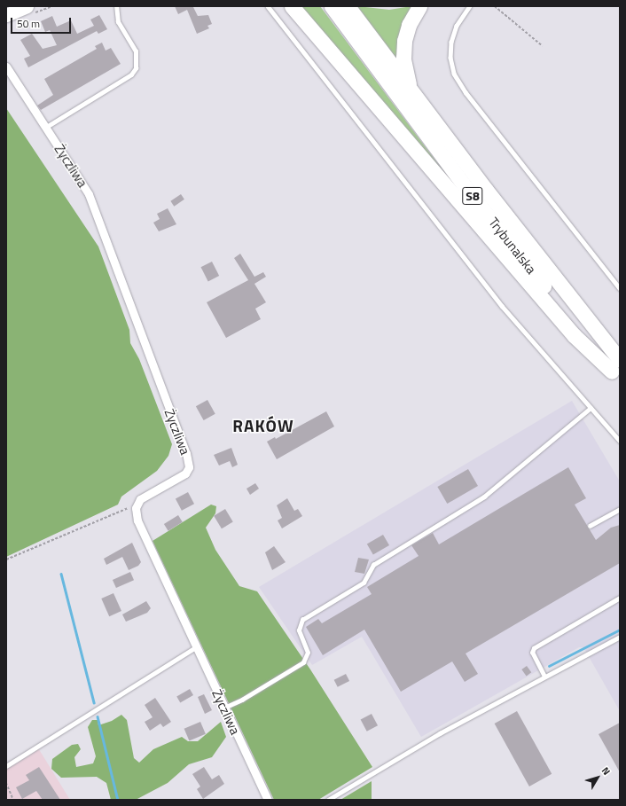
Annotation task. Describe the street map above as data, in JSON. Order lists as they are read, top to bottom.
{
  "streets": {
    "highway": ["S8", "Trybunalska"],
    "street": ["Życzliwa"]
  },
  "crossings": [
    ["S8", "Trybunalska"]
  ],
  "districts": ["RAKÓW"],
  "scale_bar": "50 m",
  "north": "top right"
}
